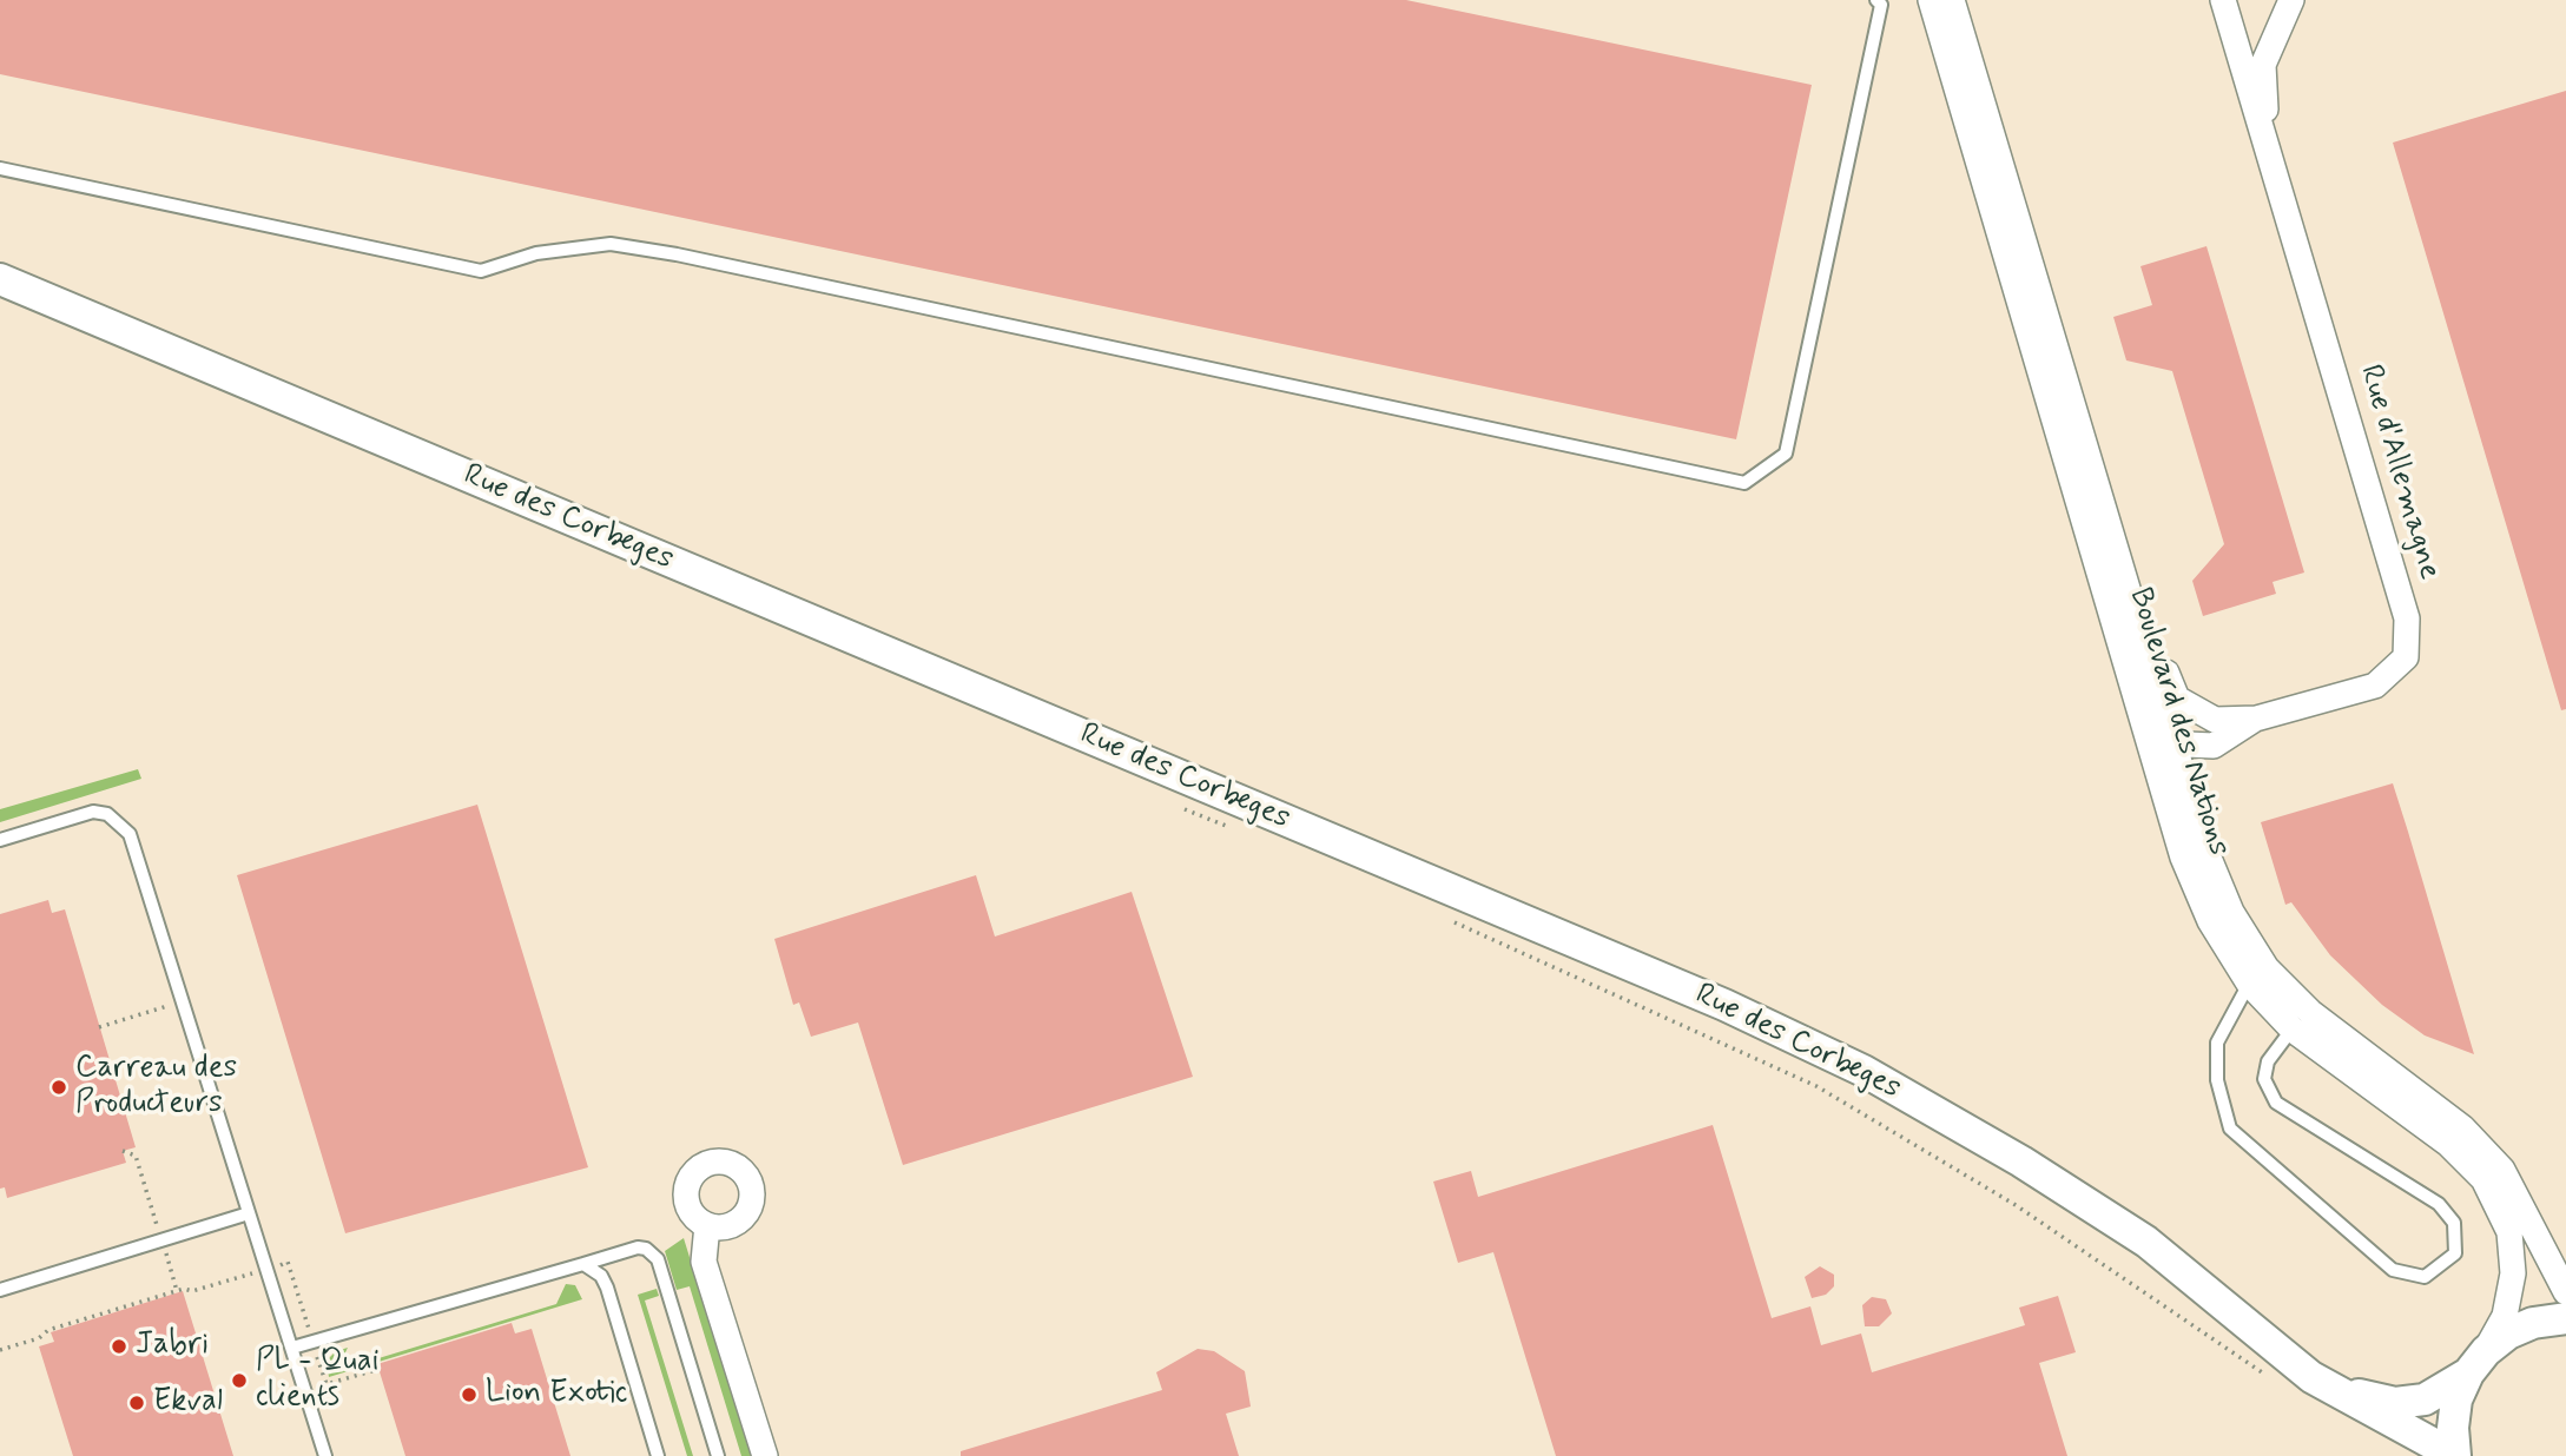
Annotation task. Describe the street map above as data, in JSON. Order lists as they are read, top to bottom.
{
  "streets": {
    "street": ["Rue d'Allemagne", "Rue des Corbeges", "Boulevard des Nations"]
  },
  "crossings": [
    ["Rue d'Allemagne", "Boulevard des Nations"],
    ["Rue des Corbeges", "Boulevard des Nations"]
  ],
  "places": [
    "Carreau des Producteurs",
    "Jabri",
    "PL - Quai clients",
    "Lion Exotic",
    "Ekval"
  ]
}
